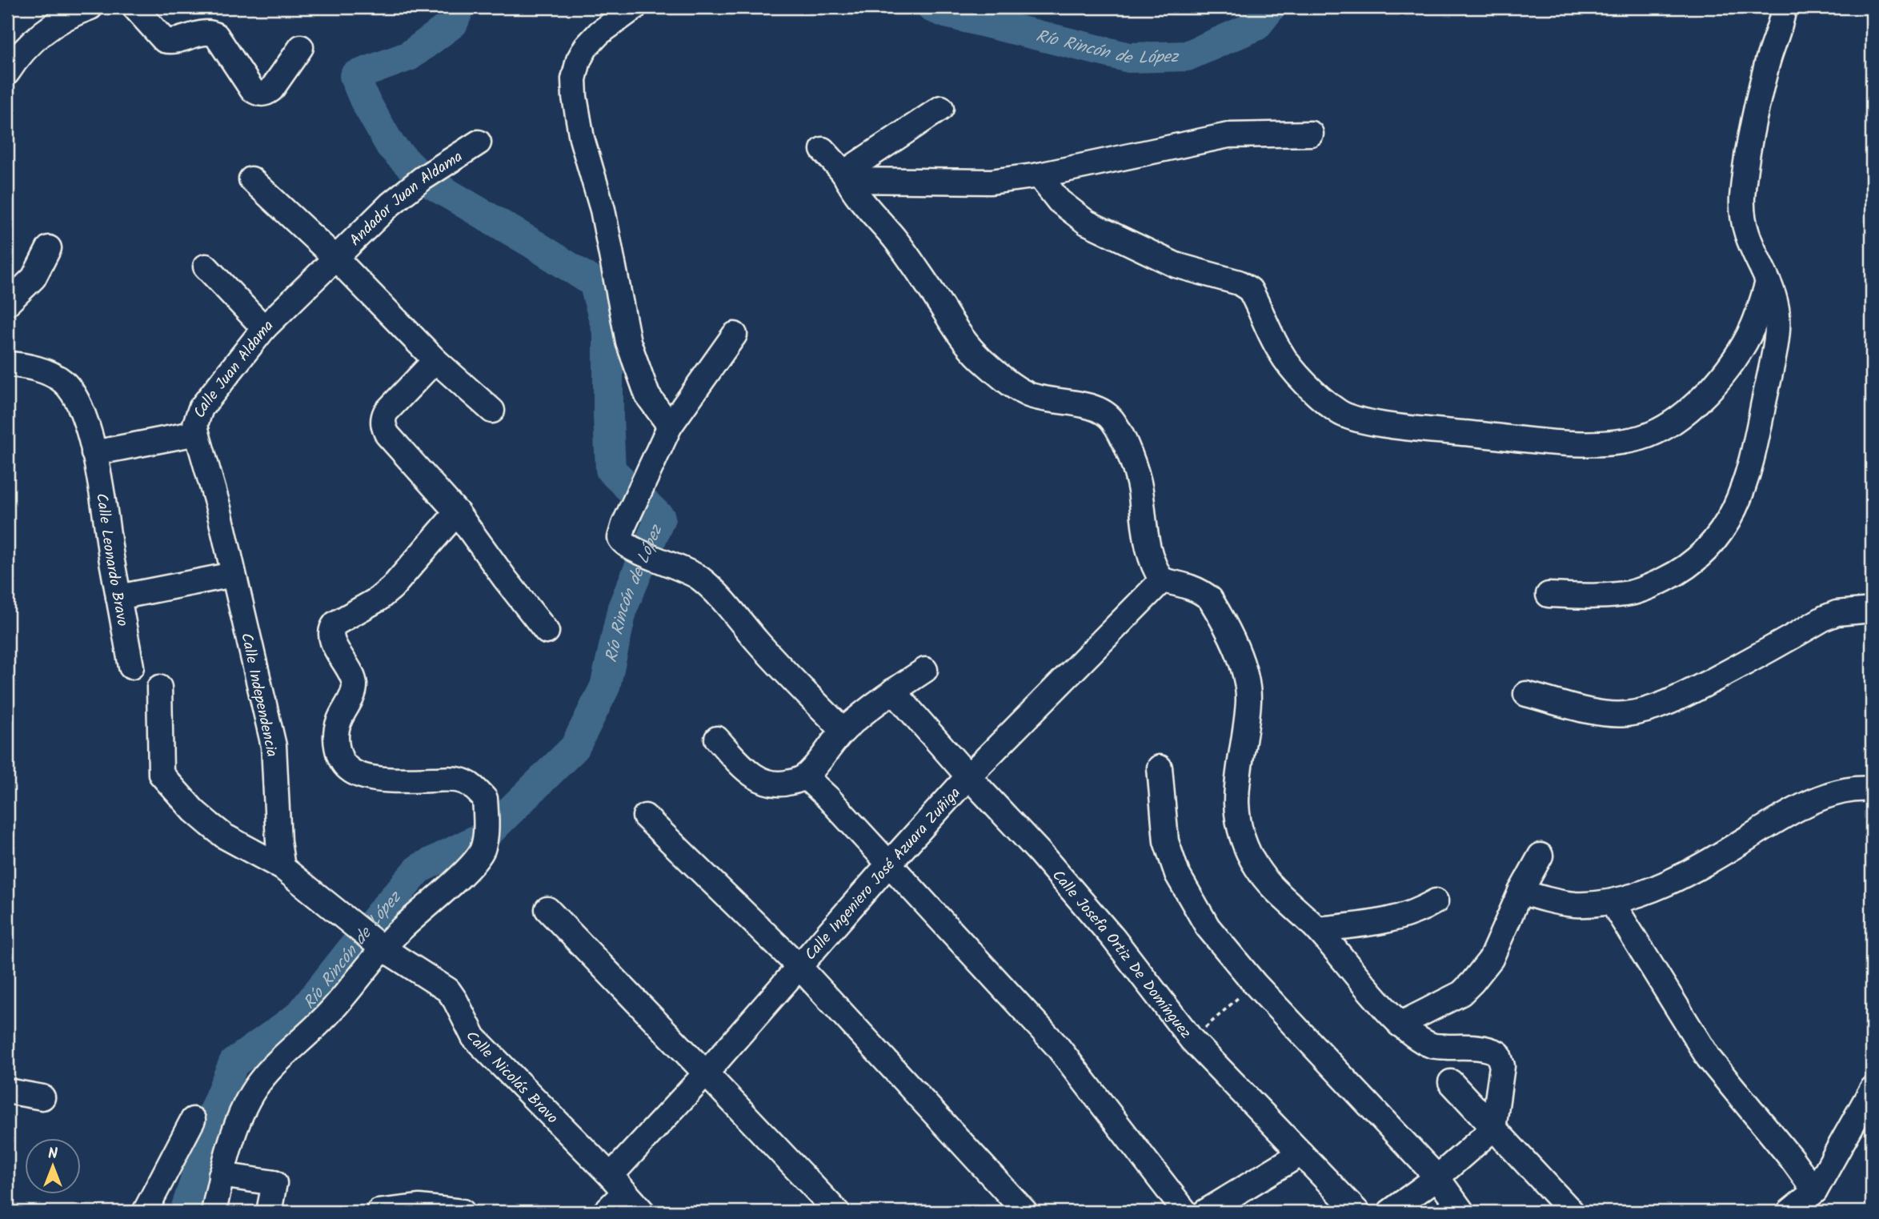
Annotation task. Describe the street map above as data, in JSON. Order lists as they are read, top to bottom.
{
  "streets": {
    "street": [
      "Andador Juan Aldama",
      "Calle Juan Aldama",
      "Calle Leonardo Bravo",
      "Calle Independencia",
      "Calle Ingeniero José Azuara Zuñiga",
      "Calle Josefa Ortiz De Domínguez",
      "Calle Nicolás Bravo"
    ]
  },
  "crossings": [
    ["Andador Juan Aldama", "Calle Juan Aldama"],
    ["Calle Juan Aldama", "Calle Leonardo Bravo"],
    ["Calle Juan Aldama", "Calle Independencia"],
    ["Calle Ingeniero José Azuara Zuñiga", "Calle Josefa Ortiz De Domínguez"],
    ["Calle Ingeniero José Azuara Zuñiga", "Calle Nicolás Bravo"]
  ],
  "water": ["Río Rincón de López"],
  "north": "top"
}
